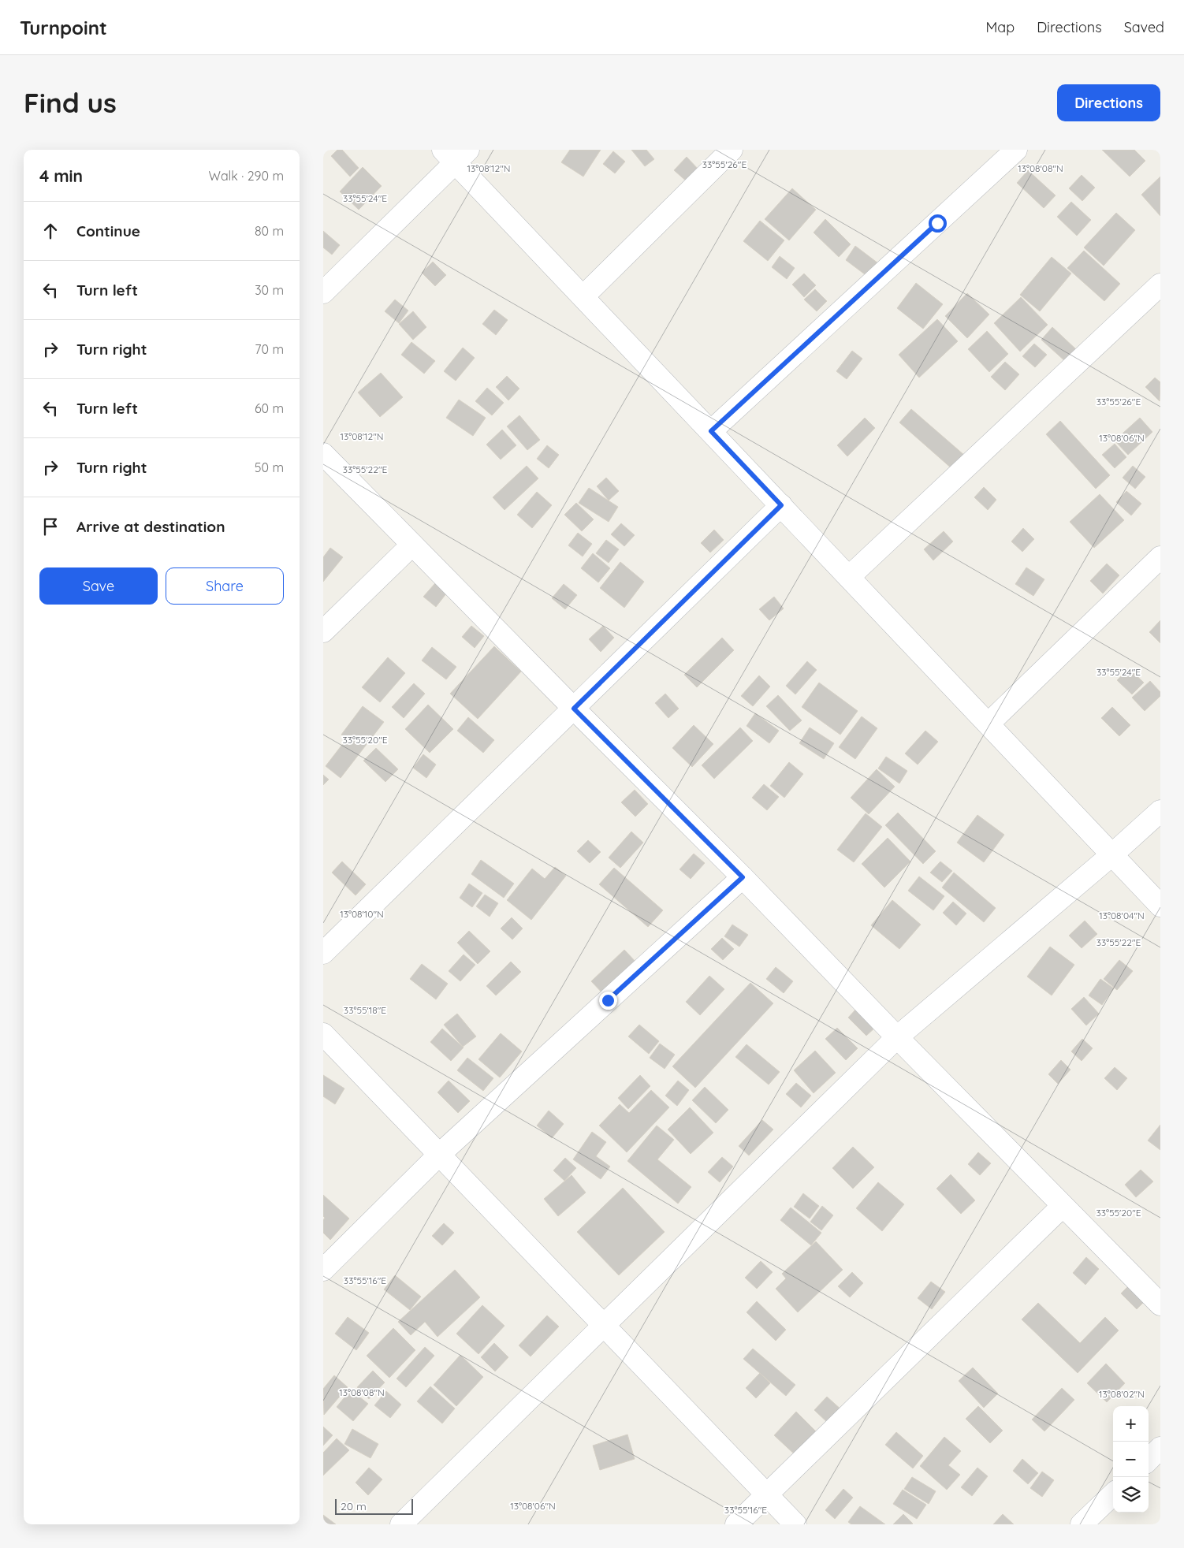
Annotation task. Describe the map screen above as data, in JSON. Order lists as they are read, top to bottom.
{
  "scale_bar": "20 m",
  "page": {
    "header": "Turnpoint",
    "nav": ["Map", "Directions", "Saved"],
    "buttons": [
      "Directions",
      ["Save", "Share"]
    ],
    "title": "Find us",
    "heading": ["4 min", "Walk · 290 m"],
    "list": [
      ["Continue", "80 m"],
      ["Turn left", "30 m"],
      ["Turn right", "70 m"],
      ["Turn left", "60 m"],
      ["Turn right", "50 m"],
      "Arrive at destination"
    ],
    "map_buttons": ["+", "−"],
    "scale": "20 m"
  },
  "coordinates": [
    "33°55'26\"E",
    "13°08'12\"N",
    "13°08'08\"N",
    "33°55'24\"E",
    "13°08'06\"N",
    "33°55'22\"E",
    "33°55'20\"E",
    "13°08'10\"N",
    "13°08'04\"N",
    "33°55'18\"E",
    "33°55'16\"E",
    "13°08'02\"N"
  ]
}
